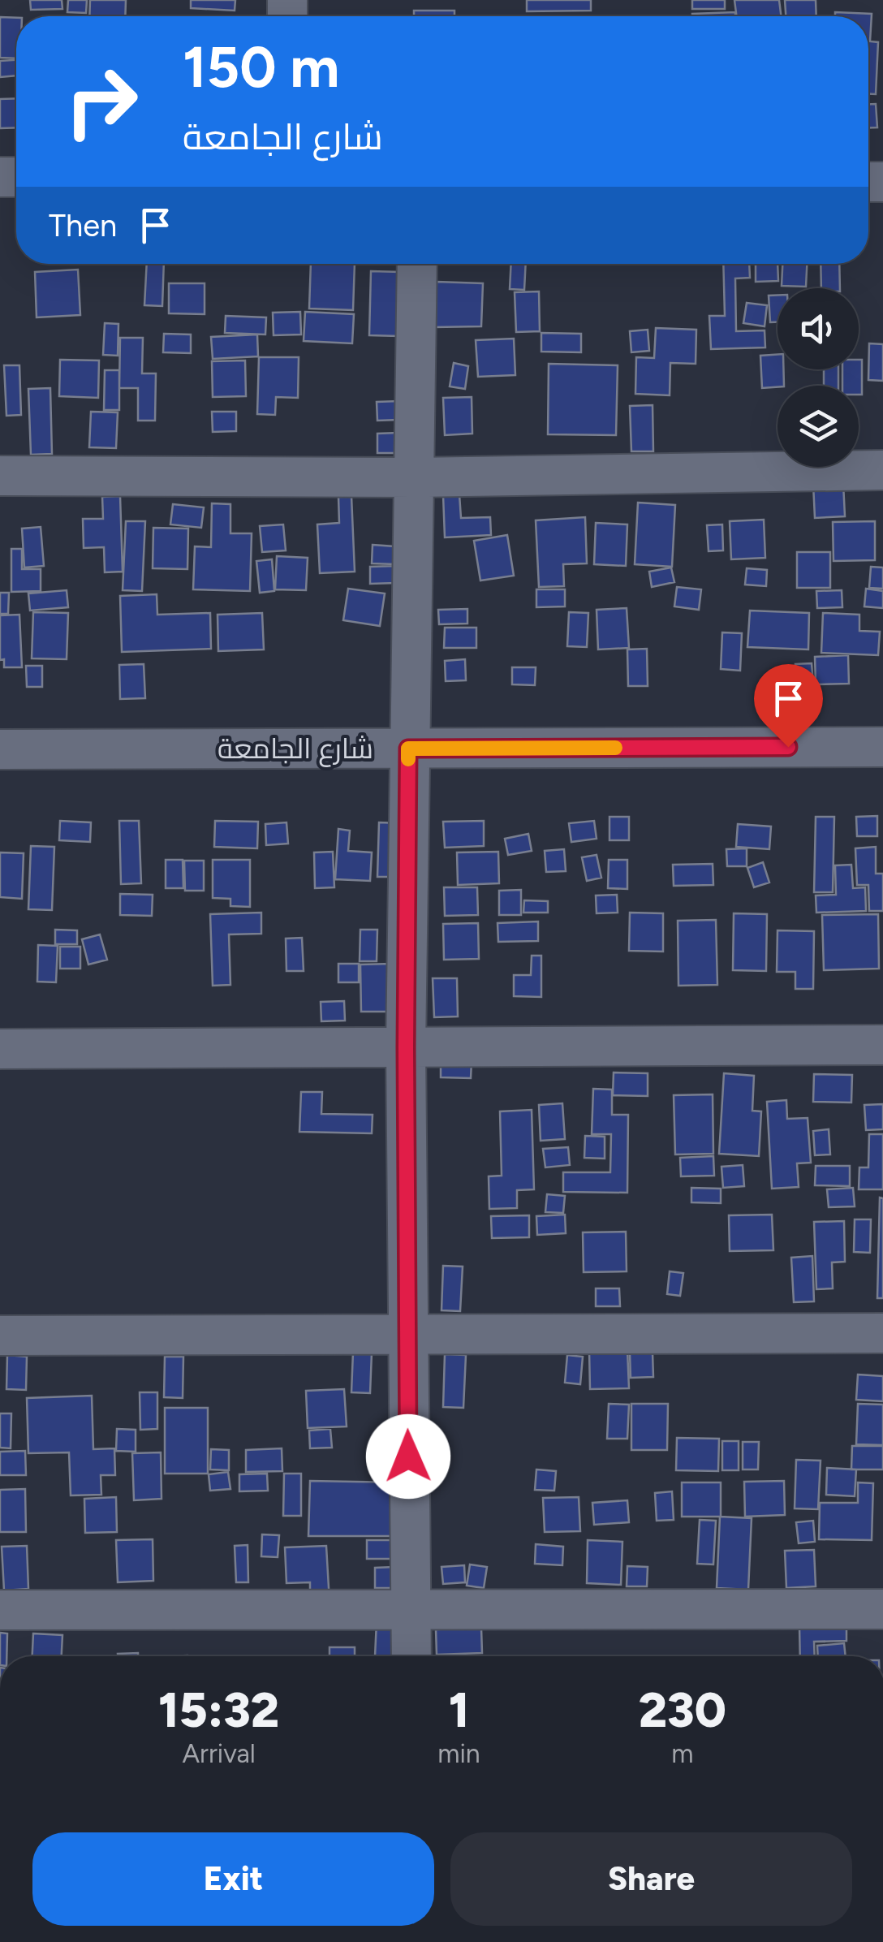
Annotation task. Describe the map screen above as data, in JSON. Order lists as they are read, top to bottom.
{
  "streets": {
    "street": ["شارع الجامعة"]
  },
  "page": {
    "turn": ["150 m", "شارع الجامعة"],
    "then": "Then",
    "eta": [
      "15:32",
      "Arrival",
      "1",
      "min",
      "230",
      "m"
    ],
    "buttons": ["Exit", "Share"]
  }
}
